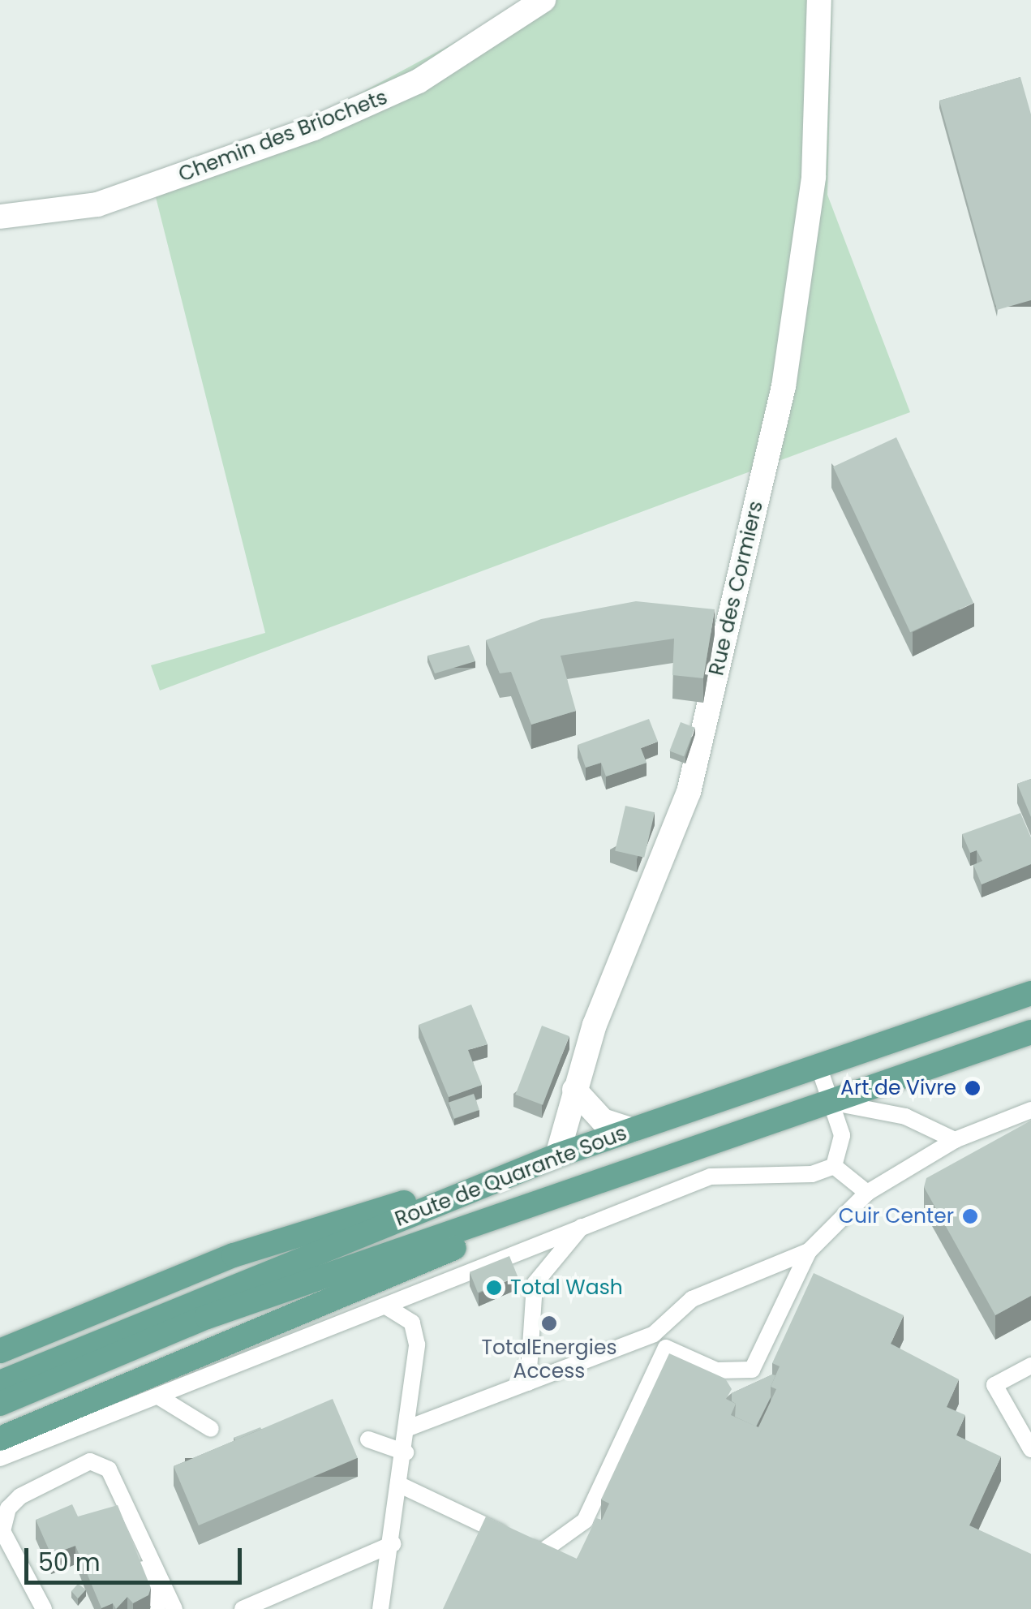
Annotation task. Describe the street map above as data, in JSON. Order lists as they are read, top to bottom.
{
  "streets": {
    "main road": ["Route de Quarante Sous"],
    "street": ["Chemin des Briochets", "Rue des Cormiers"]
  },
  "crossings": [
    ["Rue des Cormiers", "Route de Quarante Sous"]
  ],
  "places": [
    "Art de Vivre",
    "Cuir Center",
    "Total Wash",
    "TotalEnergies Access"
  ],
  "scale_bar": "50 m"
}
